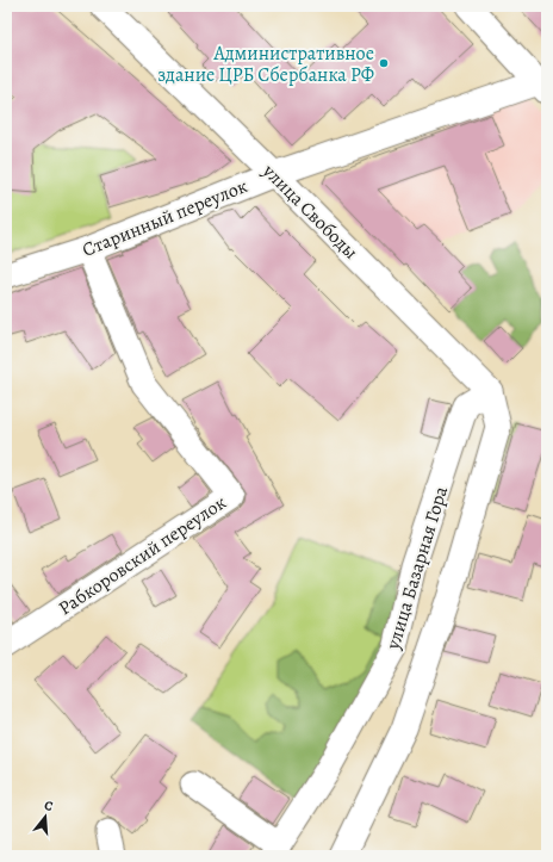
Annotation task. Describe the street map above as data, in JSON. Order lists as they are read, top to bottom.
{
  "streets": {
    "street": [
      "улица Свободы",
      "Старинный переулок",
      "Рабкоровский переулок",
      "улица Базарная Гора"
    ]
  },
  "crossings": [
    ["улица Свободы", "Старинный переулок"],
    ["улица Свободы", "улица Базарная Гора"],
    ["Старинный переулок", "Рабкоровский переулок"]
  ],
  "places": ["Административное здание ЦРБ Сбербанка РФ"],
  "north": "top"
}
